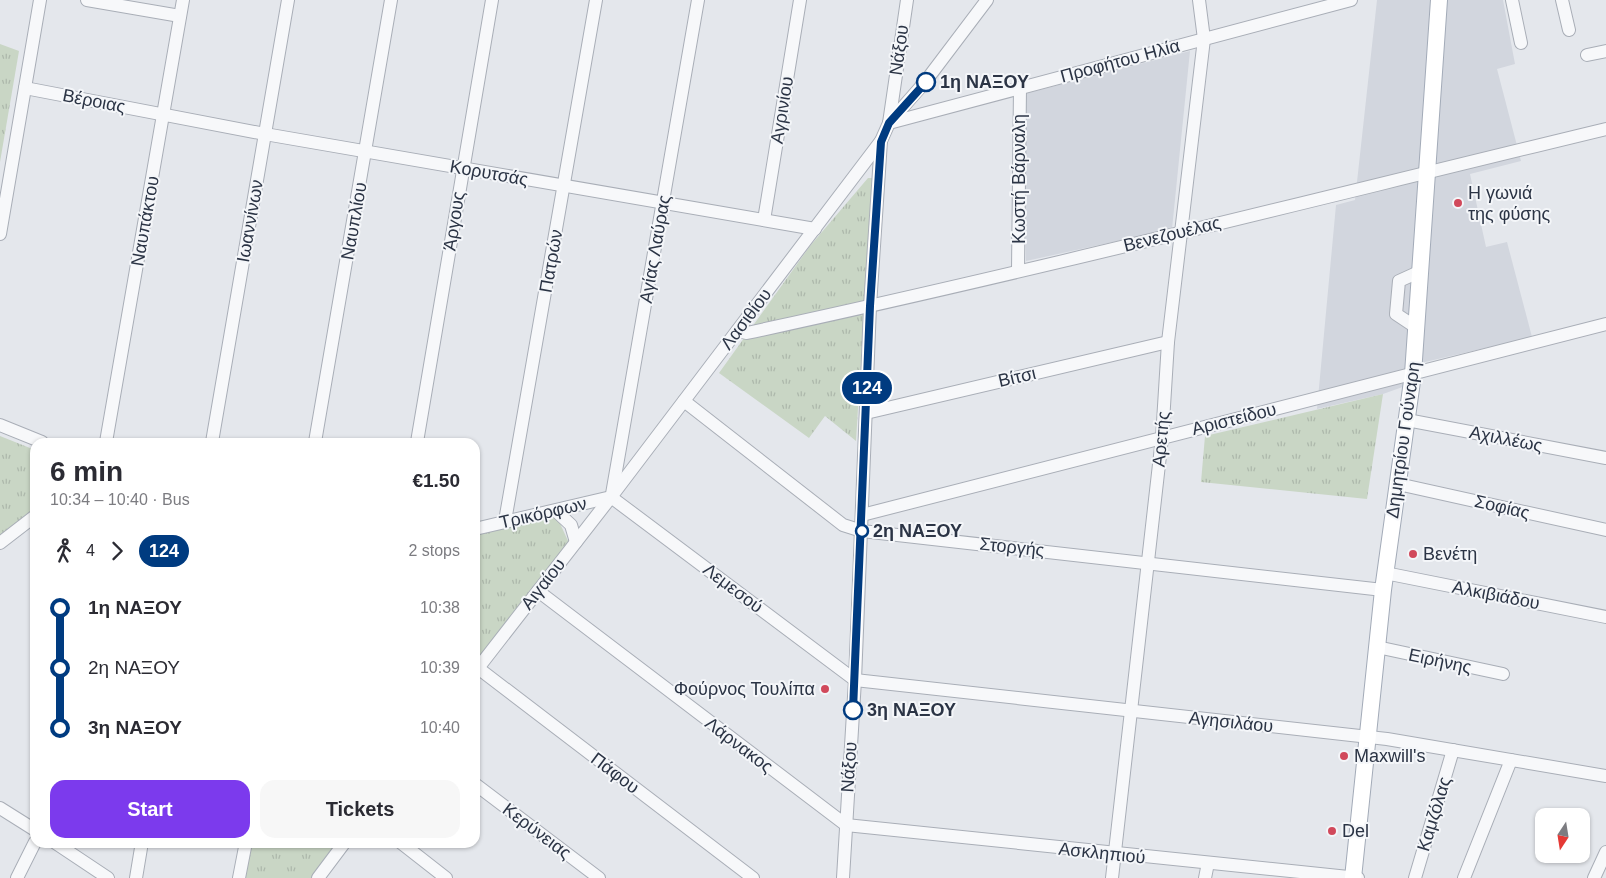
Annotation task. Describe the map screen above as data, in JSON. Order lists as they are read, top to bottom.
{
  "streets": {
    "main road": ["Δημητρίου Γούναρη"],
    "street": [
      "Νάξου",
      "Προφήτου Ηλία",
      "Βέροιας",
      "Αγρινίου",
      "Κορυτσάς",
      "Κωστή Βάρναλη",
      "Ναυπάκτου",
      "Ιωαννίνων",
      "Ναυπλίου",
      "Άργους",
      "Βενεζουέλας",
      "Αγίας Λαύρας",
      "Πατρών",
      "Λασιθίου",
      "Βίτσι",
      "Αριστείδου",
      "Αρετής",
      "Αχιλλέως",
      "Σοφίας",
      "Τρικόρφων",
      "Στοργής",
      "Αιγαίου",
      "Λεμεσού",
      "Αλκιβιάδου",
      "Ειρήνης",
      "Αγησιλάου",
      "Λάρνακος",
      "Πάφου",
      "Καμζόλας",
      "Κερύνειας",
      "Ασκληπιού"
    ]
  },
  "crossings": [
    ["Νάξου", "Προφήτου Ηλία"],
    ["Νάξου", "Βενεζουέλας"],
    ["Νάξου", "Λασιθίου"],
    ["Νάξου", "Βίτσι"],
    ["Νάξου", "Αριστείδου"],
    ["Νάξου", "Στοργής"],
    ["Νάξου", "Λεμεσού"],
    ["Νάξου", "Αγησιλάου"],
    ["Νάξου", "Λάρνακος"],
    ["Νάξου", "Ασκληπιού"],
    ["Προφήτου Ηλία", "Κωστή Βάρναλη"],
    ["Προφήτου Ηλία", "Αρετής"],
    ["Βέροιας", "Κορυτσάς"],
    ["Βέροιας", "Ναυπάκτου"],
    ["Αγρινίου", "Κορυτσάς"],
    ["Κορυτσάς", "Ναυπάκτου"],
    ["Κορυτσάς", "Ιωαννίνων"],
    ["Κορυτσάς", "Ναυπλίου"],
    ["Κορυτσάς", "Άργους"],
    ["Κορυτσάς", "Αγίας Λαύρας"],
    ["Κορυτσάς", "Πατρών"],
    ["Κορυτσάς", "Λασιθίου"],
    ["Κωστή Βάρναλη", "Βενεζουέλας"],
    ["Βενεζουέλας", "Λασιθίου"],
    ["Βενεζουέλας", "Αρετής"],
    ["Βενεζουέλας", "Δημητρίου Γούναρη"],
    ["Αγίας Λαύρας", "Λασιθίου"],
    ["Αγίας Λαύρας", "Τρικόρφων"],
    ["Αγίας Λαύρας", "Αιγαίου"],
    ["Αγίας Λαύρας", "Λεμεσού"],
    ["Πατρών", "Τρικόρφων"],
    ["Λασιθίου", "Τρικόρφων"],
    ["Λασιθίου", "Στοργής"],
    ["Λασιθίου", "Αιγαίου"],
    ["Λασιθίου", "Λεμεσού"],
    ["Βίτσι", "Αρετής"],
    ["Αριστείδου", "Αρετής"],
    ["Αριστείδου", "Δημητρίου Γούναρη"],
    ["Αρετής", "Στοργής"],
    ["Αρετής", "Αγησιλάου"],
    ["Αρετής", "Ασκληπιού"],
    ["Αχιλλέως", "Δημητρίου Γούναρη"],
    ["Δημητρίου Γούναρη", "Σοφίας"],
    ["Δημητρίου Γούναρη", "Στοργής"],
    ["Δημητρίου Γούναρη", "Αλκιβιάδου"],
    ["Δημητρίου Γούναρη", "Ειρήνης"],
    ["Δημητρίου Γούναρη", "Αγησιλάου"],
    ["Δημητρίου Γούναρη", "Ασκληπιού"],
    ["Τρικόρφων", "Αιγαίου"],
    ["Τρικόρφων", "Λεμεσού"],
    ["Αιγαίου", "Λεμεσού"],
    ["Αιγαίου", "Λάρνακος"],
    ["Λεμεσού", "Αγησιλάου"],
    ["Αγησιλάου", "Καμζόλας"],
    ["Λάρνακος", "Ασκληπιού"]
  ],
  "places": [
    "1η ΝΑΞΟΥ",
    "Η γωνιά της φύσης",
    "2η ΝΑΞΟΥ",
    "Βενέτη",
    "Φούρνος Τουλίπα",
    "3η ΝΑΞΟΥ",
    "Maxwill's",
    "Del"
  ],
  "lines": ["bus line 124"],
  "north": "bottom",
  "page": {
    "on_map": "124",
    "heading": ["6 min", "10:34 – 10:40 · Bus", "€1.50"],
    "legs": ["4", "124", "2 stops"],
    "list": [
      {
        "name": "1η ΝΑΞΟΥ",
        "value": "10:38"
      },
      {
        "name": "2η ΝΑΞΟΥ",
        "value": "10:39"
      },
      {
        "name": "3η ΝΑΞΟΥ",
        "value": "10:40"
      }
    ],
    "buttons": ["Start", "Tickets"]
  }
}
